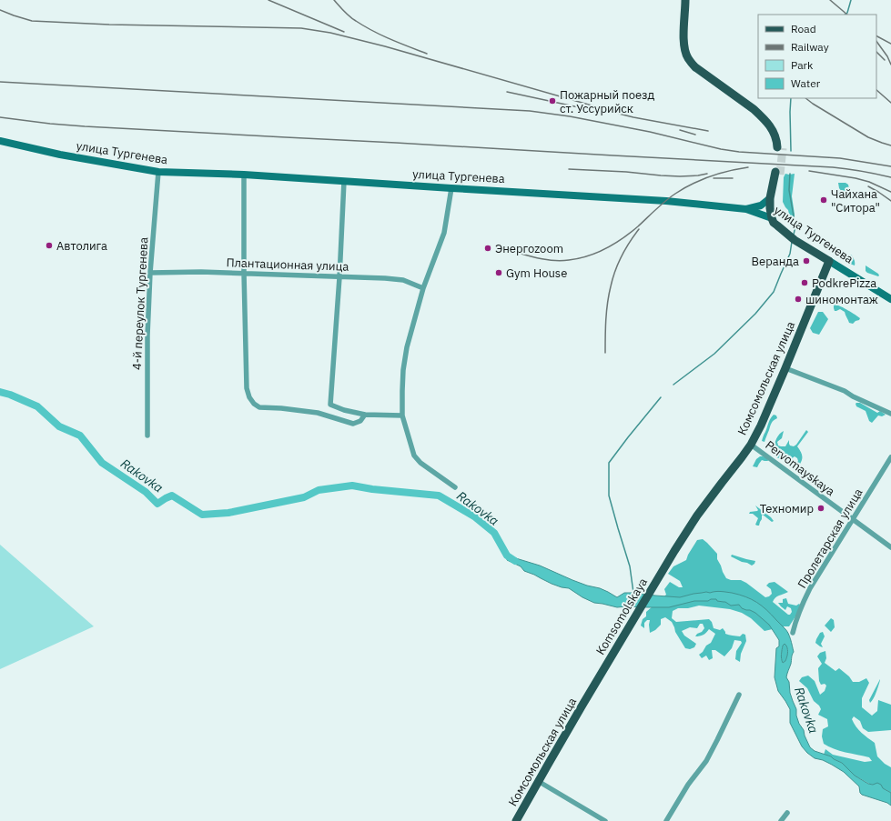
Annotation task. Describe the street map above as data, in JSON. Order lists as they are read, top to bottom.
{
  "streets": {
    "main road": ["улица Тургенева", "Комсомольская улица", "Komsomolskaya"],
    "street": [
      "Плантационная улица",
      "4-й переулок Тургенева",
      "Pervomayskaya",
      "Пролетарская улица"
    ]
  },
  "crossings": [
    ["улица Тургенева", "4-й переулок Тургенева"],
    ["улица Тургенева", "Комсомольская улица"],
    ["Плантационная улица", "4-й переулок Тургенева"],
    ["Комсомольская улица", "Pervomayskaya"],
    ["Комсомольская улица", "Komsomolskaya"],
    ["Pervomayskaya", "Пролетарская улица"]
  ],
  "water": ["Rakovka"],
  "places": [
    "Пожарный поезд ст. Уссурийск",
    "Чайхана \"Ситора\"",
    "Автолига",
    "Энергоzoom",
    "Веранда",
    "Gym House",
    "PodkrePizza",
    "шиномонтаж",
    "Техномир"
  ],
  "legend": [
    "Road",
    "Railway",
    "Park",
    "Water"
  ]
}
